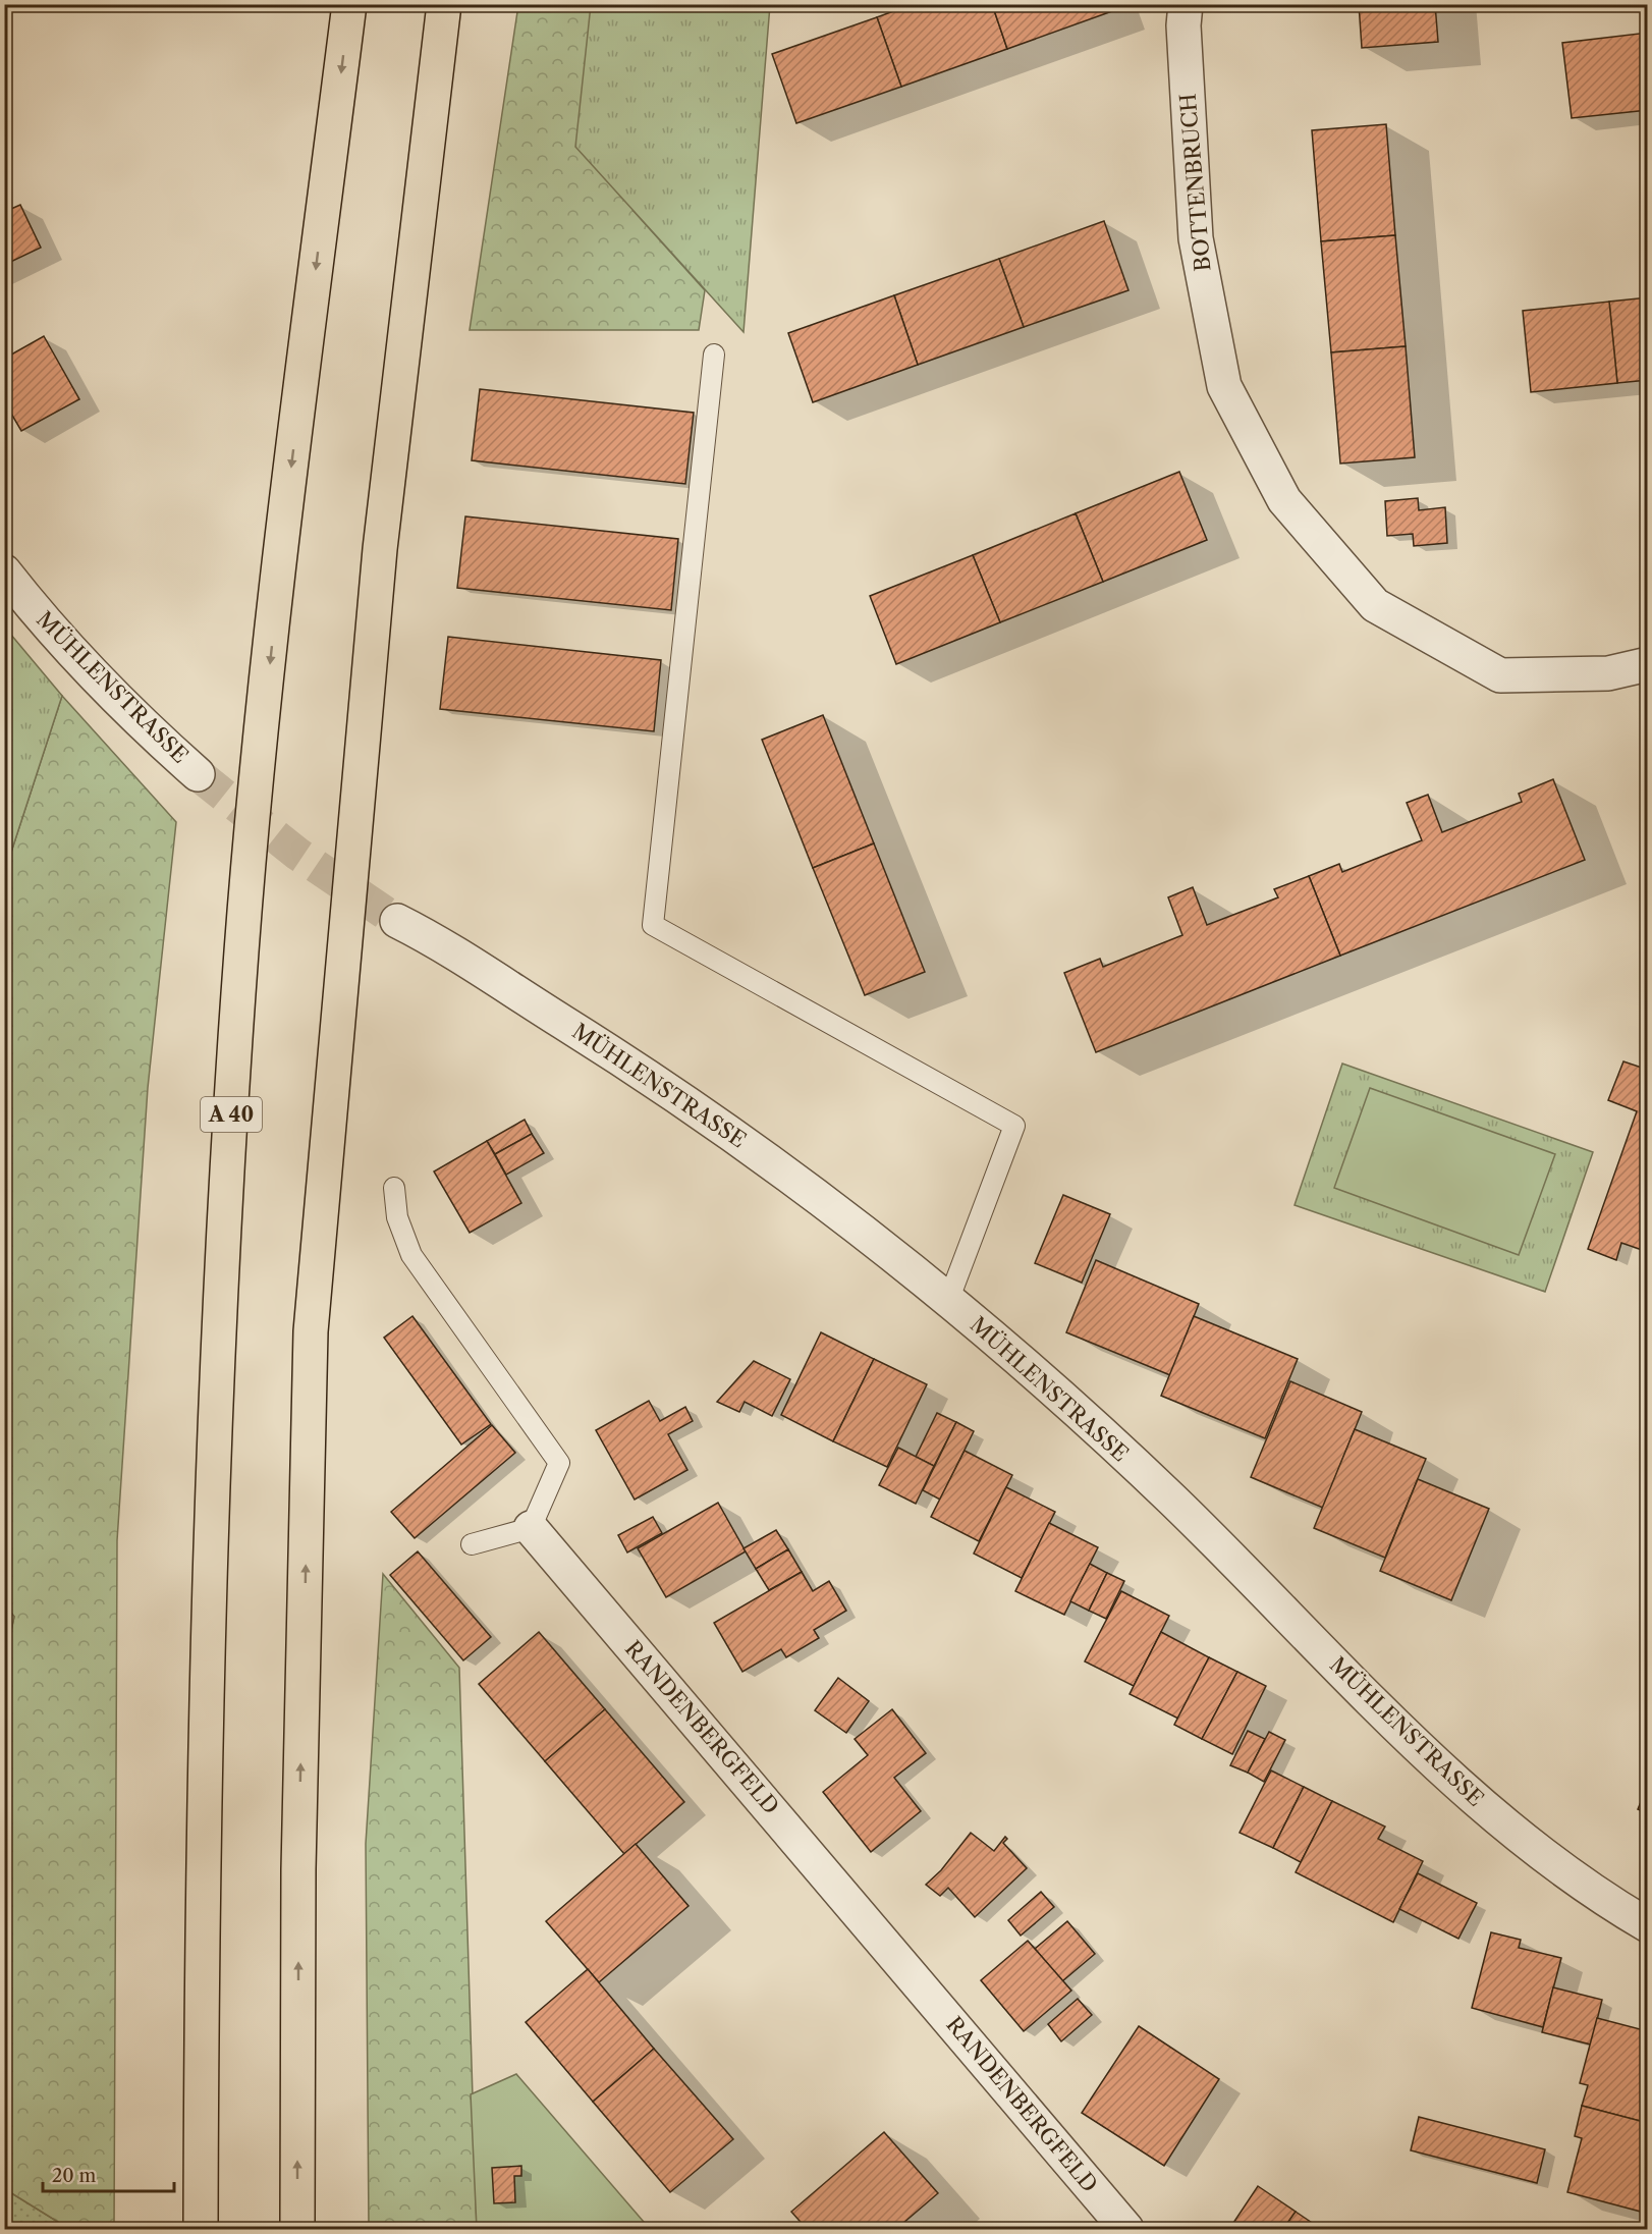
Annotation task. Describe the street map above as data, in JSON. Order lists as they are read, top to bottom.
{
  "streets": {
    "highway": ["A 40"],
    "street": ["BOTTENBRUCH", "MÜHLENSTRASSE", "RANDENBERGFELD"]
  },
  "scale_bar": "20 m"
}
